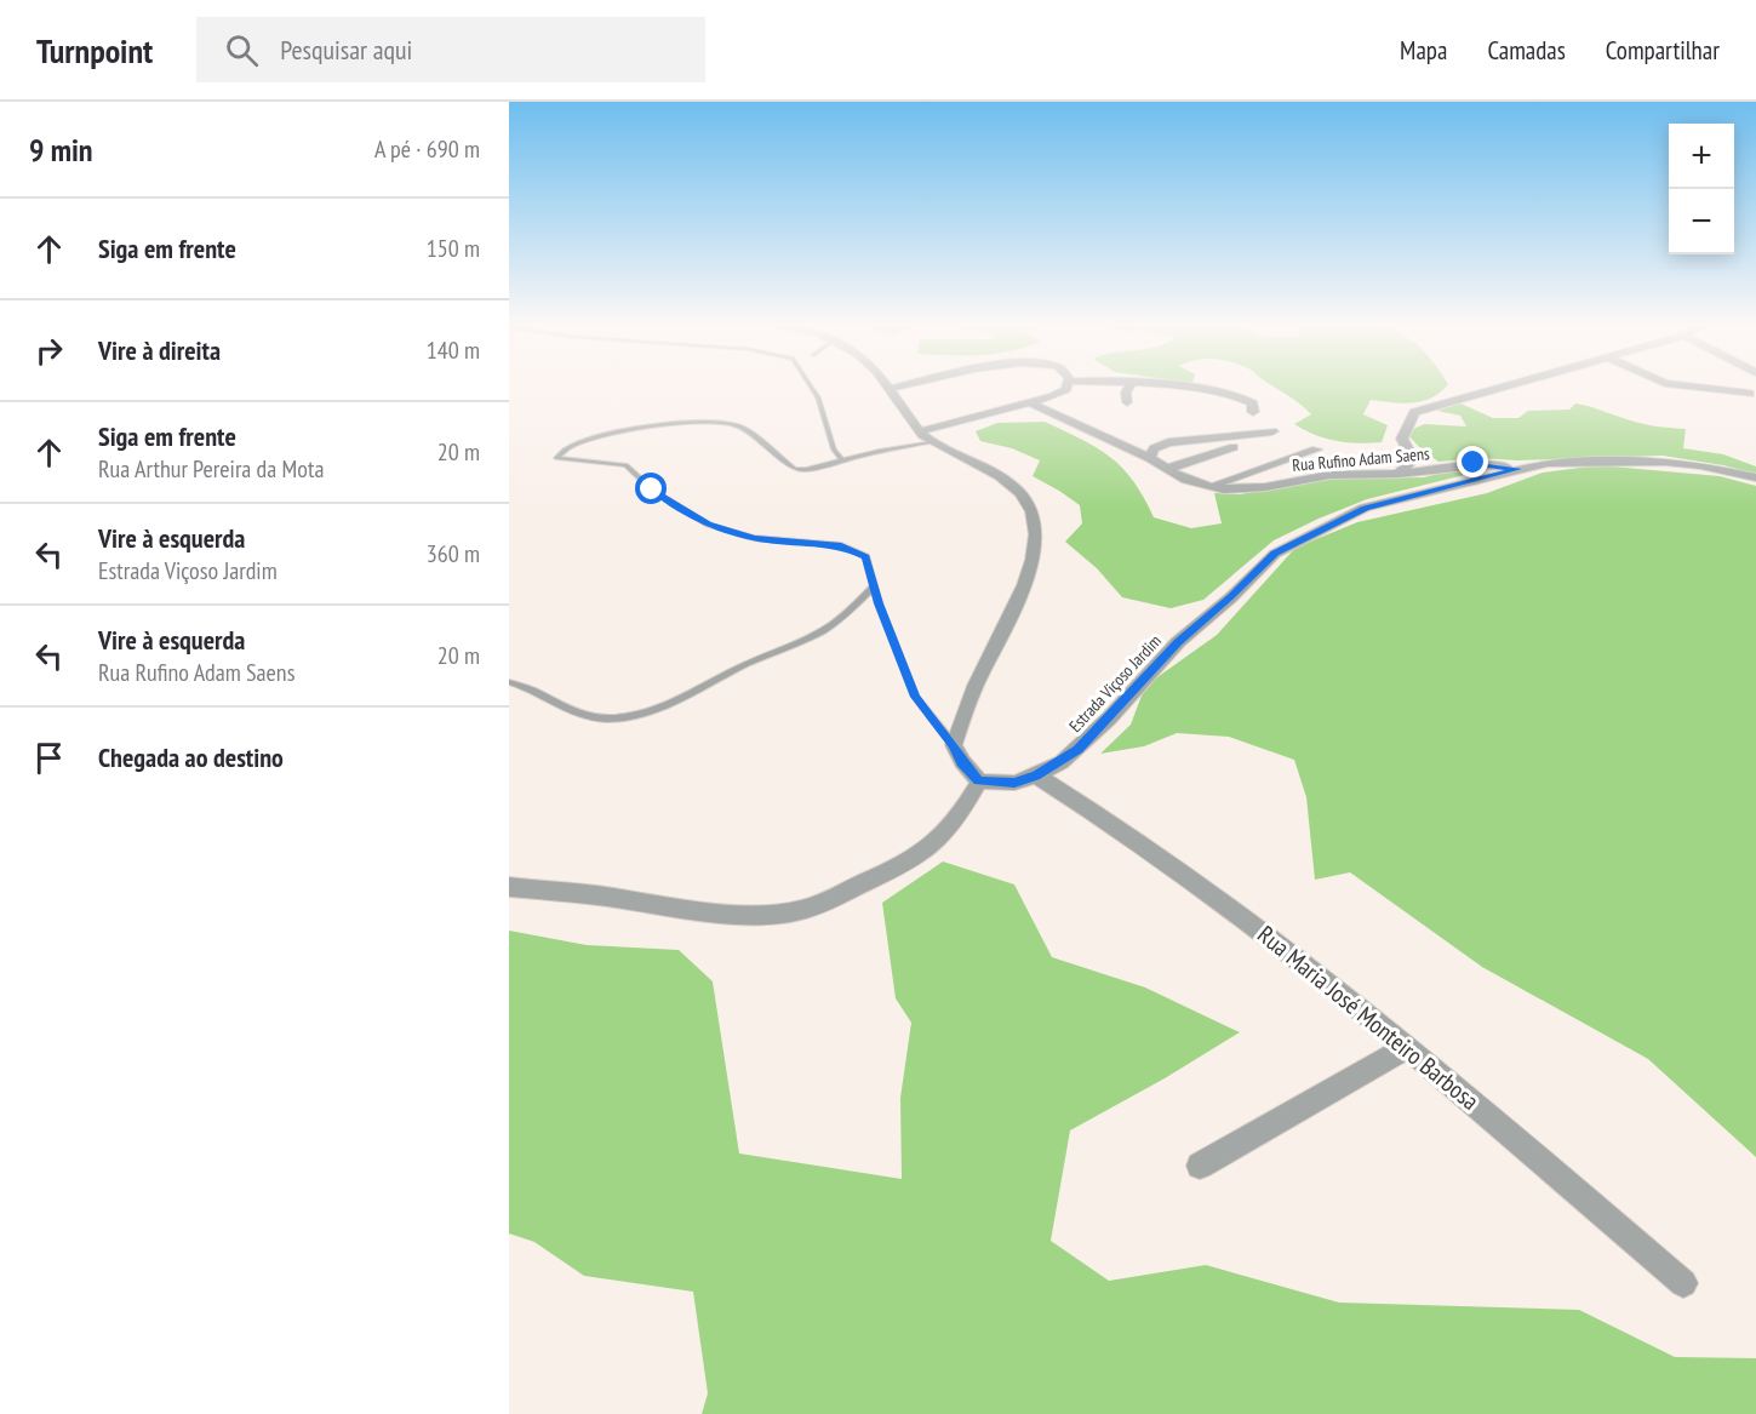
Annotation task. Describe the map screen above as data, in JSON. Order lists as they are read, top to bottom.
{
  "streets": {
    "street": ["Rua Rufino Adam Saens", "Estrada Viçoso Jardim", "Rua Maria José Monteiro Barbosa"]
  },
  "crossings": [
    ["Rua Rufino Adam Saens", "Estrada Viçoso Jardim"],
    ["Estrada Viçoso Jardim", "Rua Maria José Monteiro Barbosa"]
  ],
  "page": {
    "header": "Turnpoint",
    "search": "Pesquisar aqui",
    "nav": ["Mapa", "Camadas", "Compartilhar"],
    "heading": ["9 min", "A pé · 690 m"],
    "map_buttons": ["+", "−"],
    "list": [
      ["Siga em frente", "150 m"],
      ["Vire à direita", "140 m"],
      ["Siga em frente", "Rua Arthur Pereira da Mota", "20 m"],
      ["Vire à esquerda", "Estrada Viçoso Jardim", "360 m"],
      ["Vire à esquerda", "Rua Rufino Adam Saens", "20 m"],
      "Chegada ao destino"
    ]
  }
}
